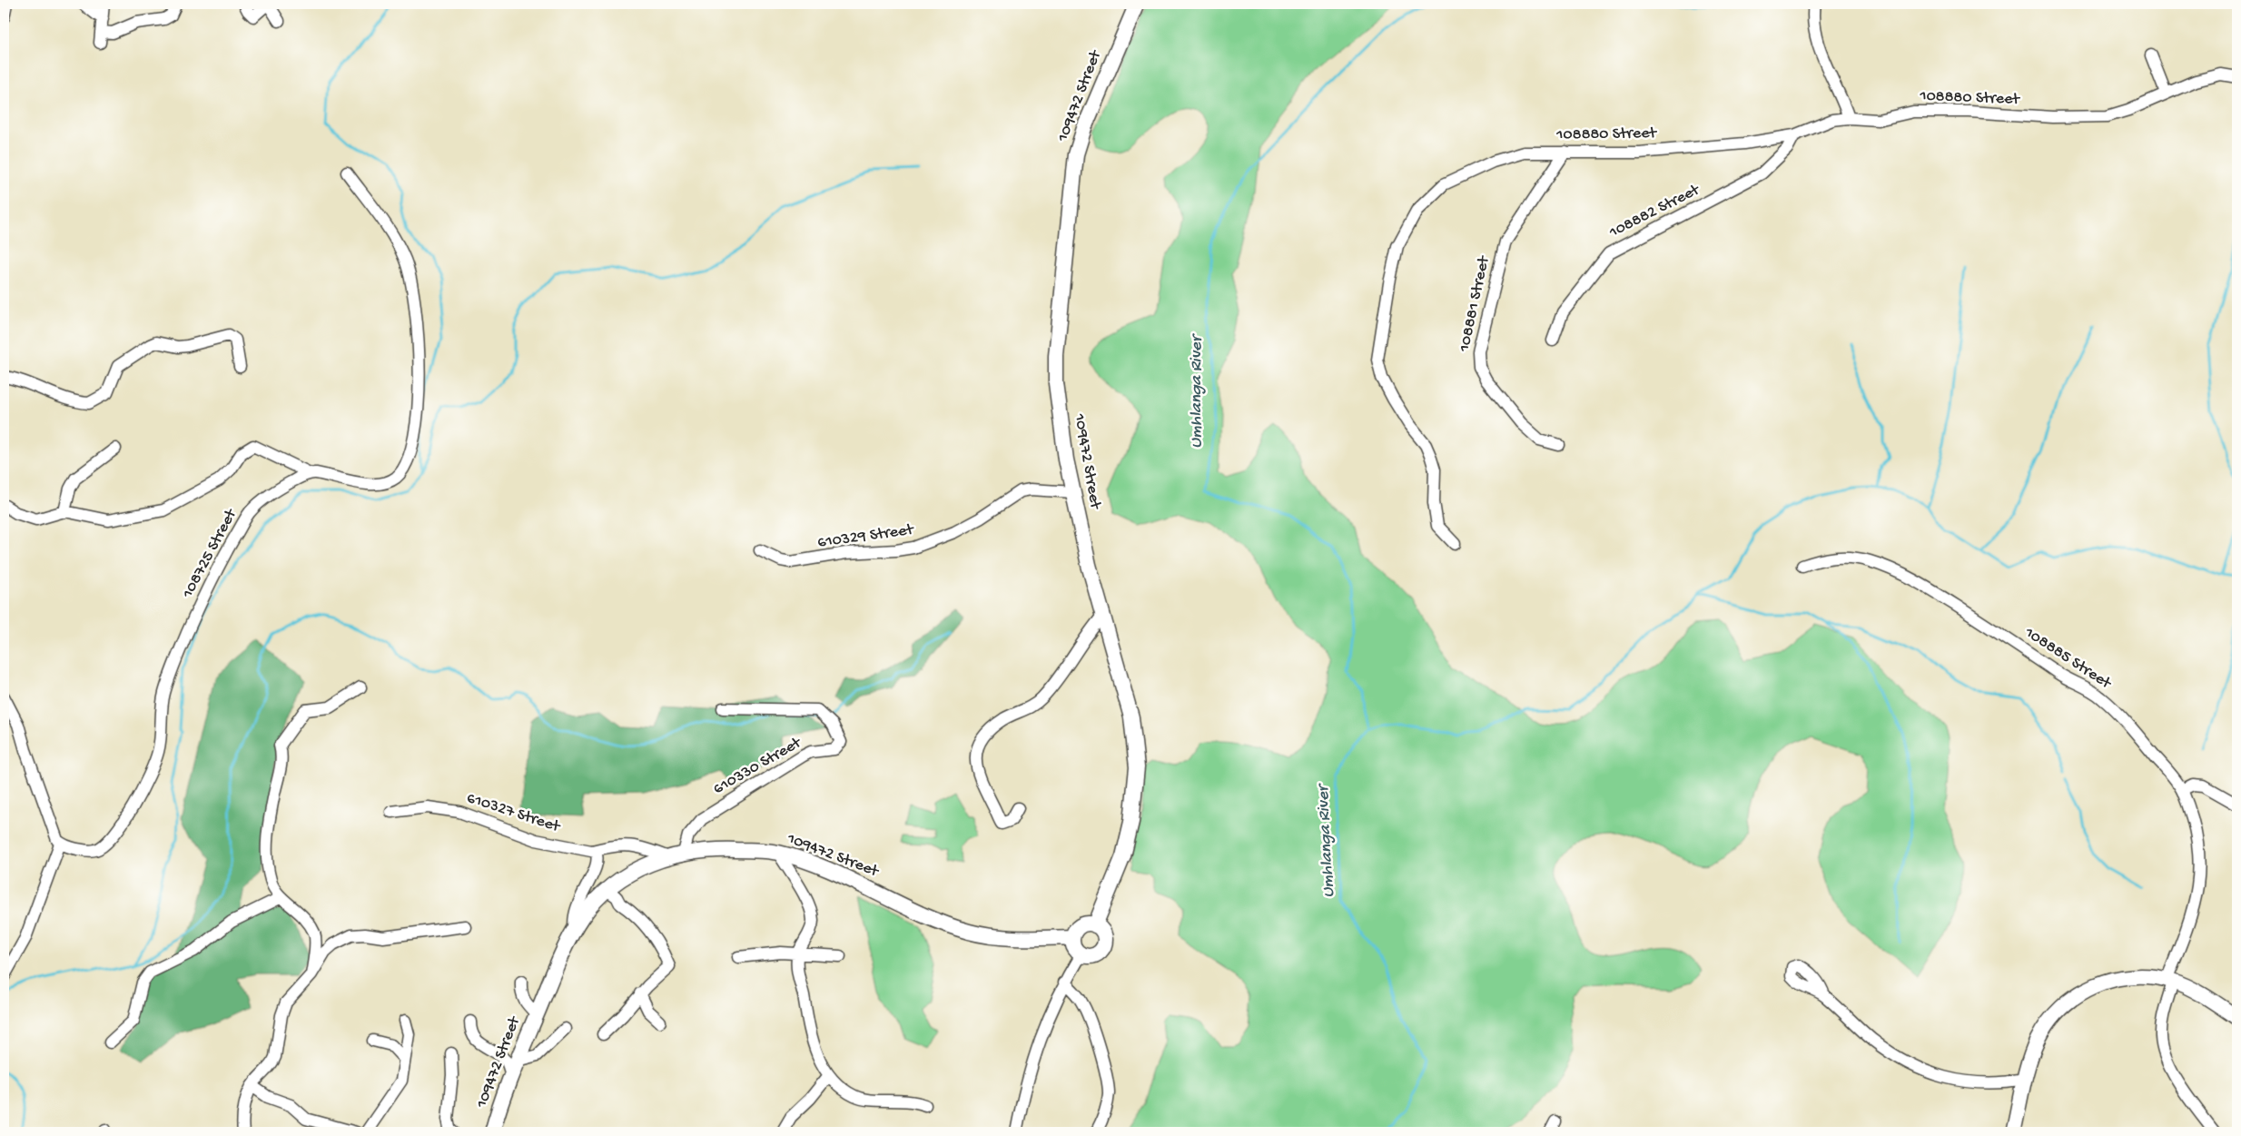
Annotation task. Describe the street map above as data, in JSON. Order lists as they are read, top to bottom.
{
  "streets": {
    "street": [
      "109472 Street",
      "108880 Street",
      "108882 Street",
      "108881 Street",
      "610329 Street",
      "108725 Street",
      "108885 Street",
      "610330 Street",
      "610327 Street"
    ]
  },
  "crossings": [
    ["109472 Street", "610329 Street"],
    ["109472 Street", "610330 Street"],
    ["108880 Street", "108882 Street"],
    ["108880 Street", "108881 Street"]
  ],
  "water": ["Umhlanga River"]
}
